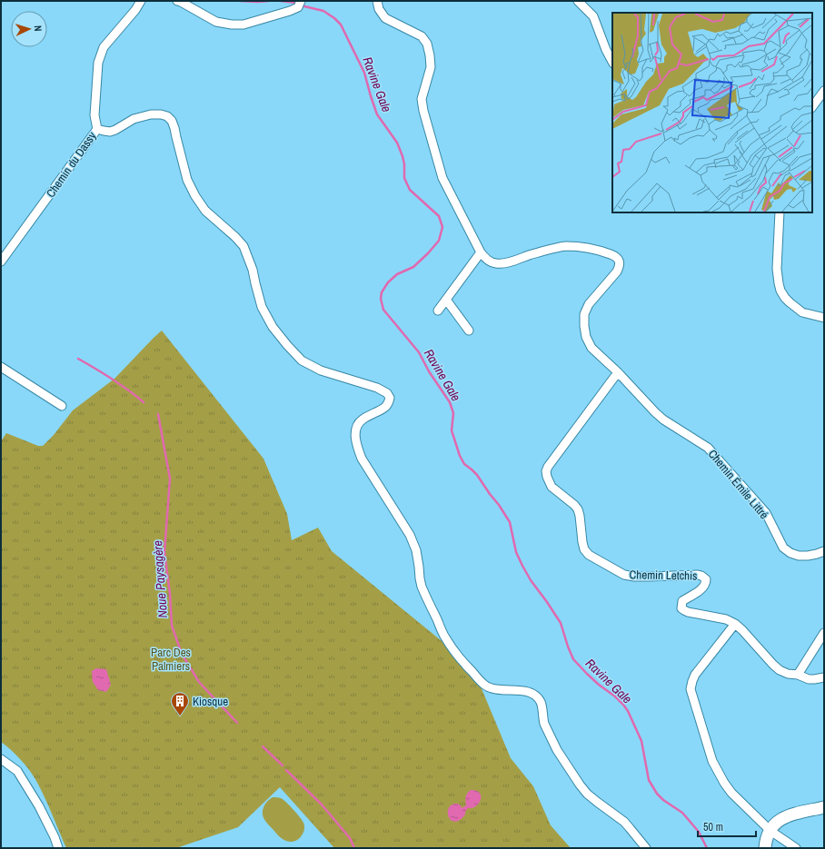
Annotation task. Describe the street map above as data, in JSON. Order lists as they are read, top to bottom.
{
  "streets": {
    "street": ["Chemin du Dassy", "Chemin Émile Littré", "Chemin Letchis"]
  },
  "crossings": [
    ["Chemin Émile Littré", "Chemin Letchis"]
  ],
  "water": ["Ravine Gale", "Noue Paysagère"],
  "parks": ["Parc Des Palmiers"],
  "places": {
    "building": ["Kiosque"]
  },
  "scale_bar": "50 m",
  "north": "right"
}
